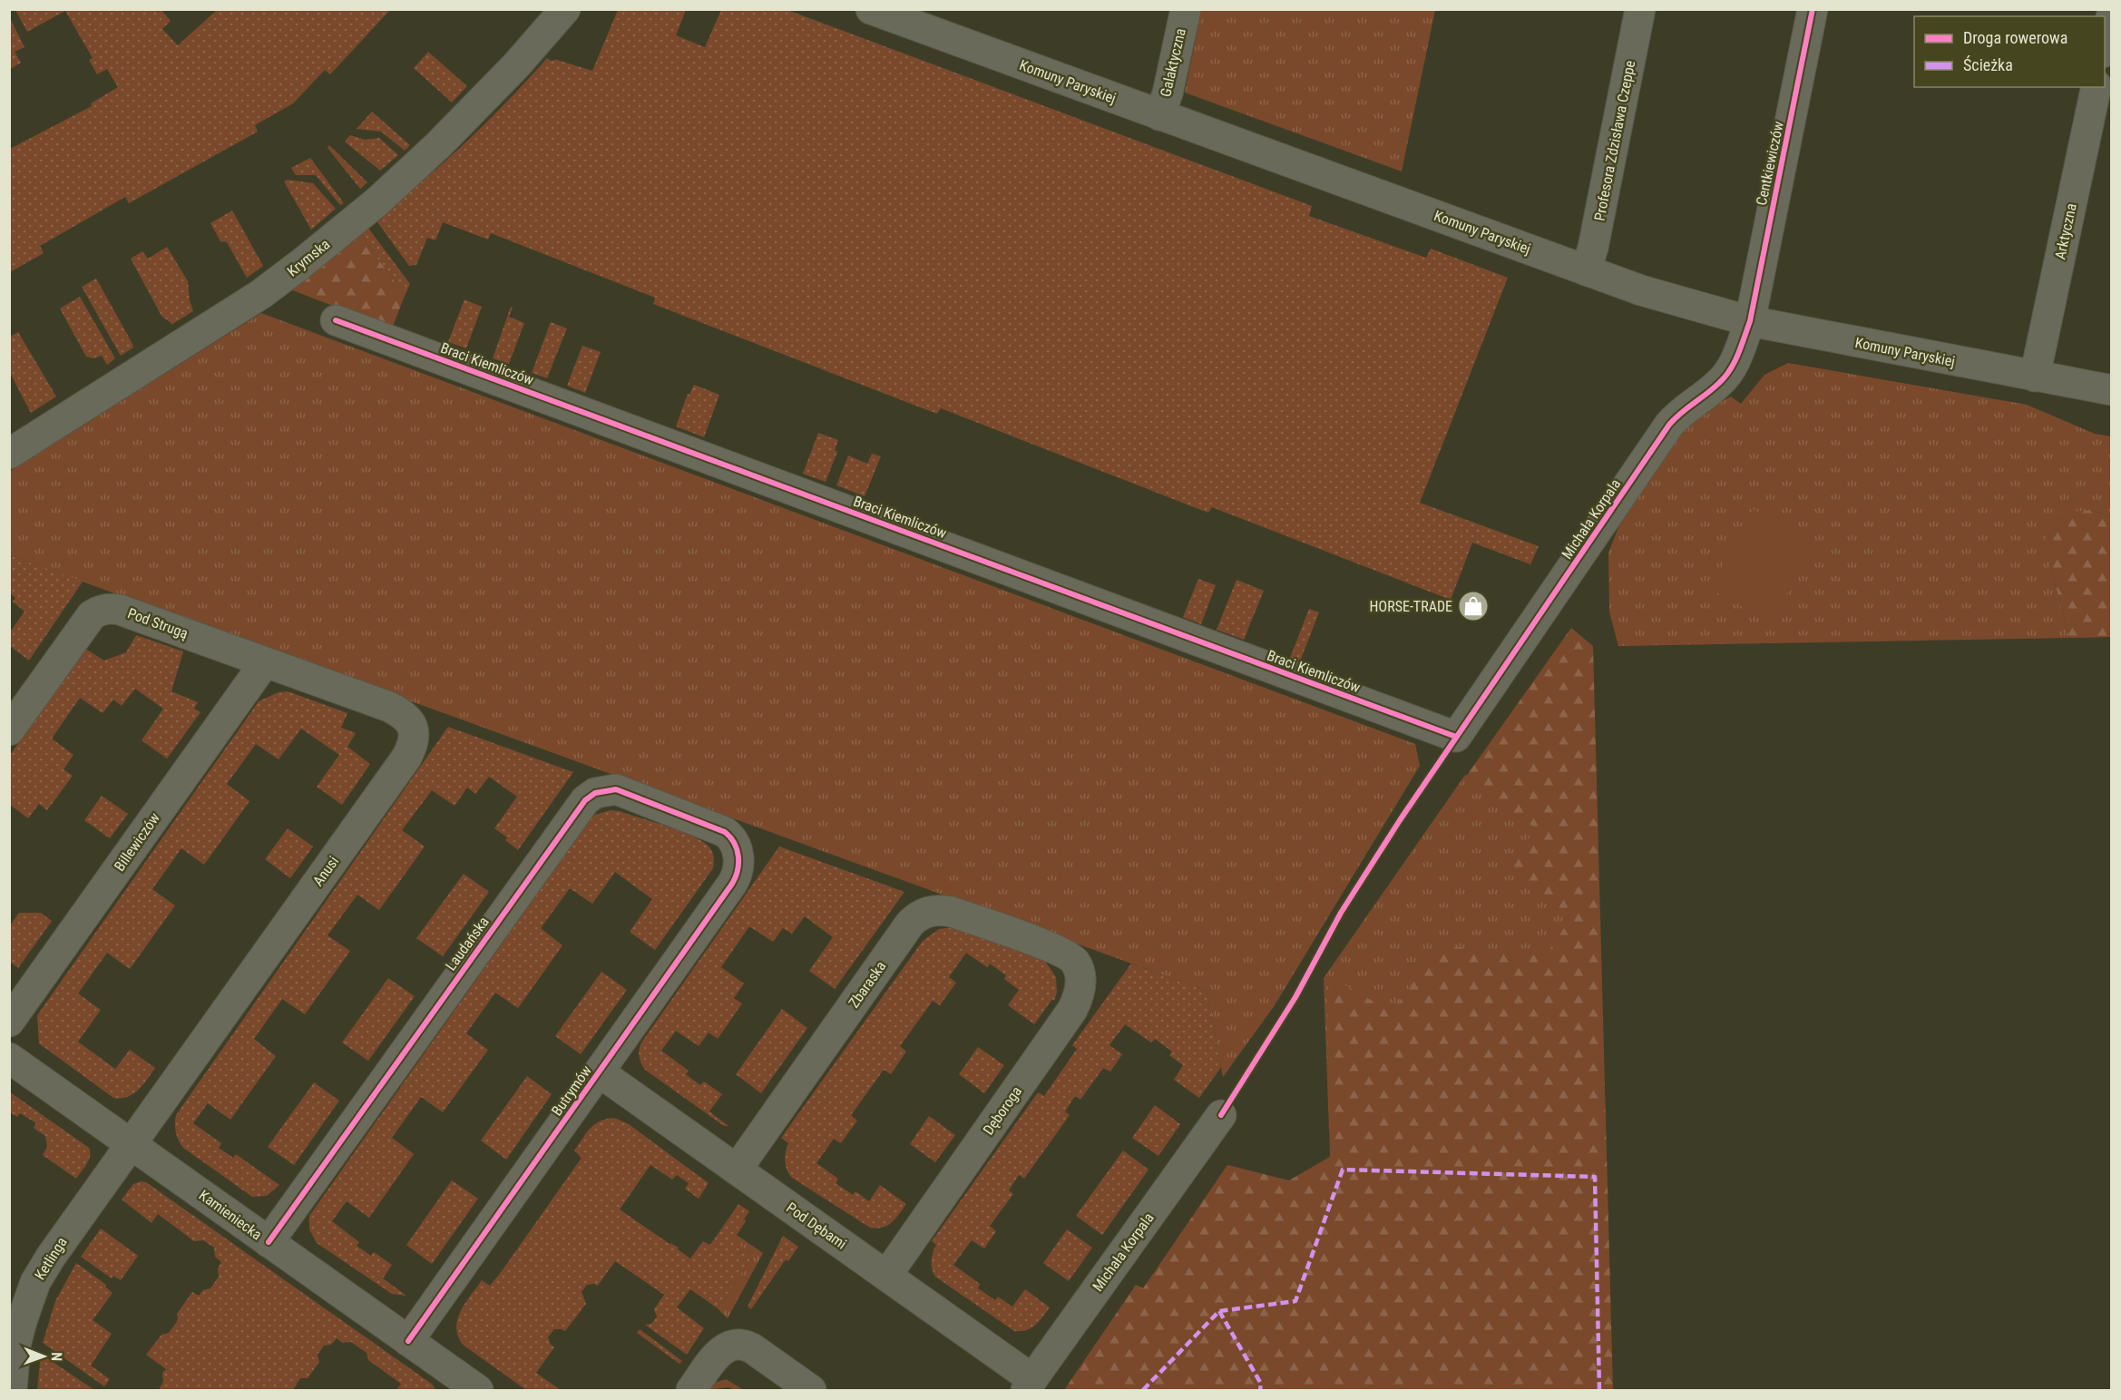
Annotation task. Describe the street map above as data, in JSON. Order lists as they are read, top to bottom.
{
  "streets": {
    "street": [
      "Galaktyczna",
      "Komuny Paryskiej",
      "Profesora Zdzisława Czeppe",
      "Centkiewiczów",
      "Arktyczna",
      "Krymska",
      "Braci Kiemliczów",
      "Michała Korpala",
      "Pod Strugą",
      "Billewiczów",
      "Anusi",
      "Laudańska",
      "Zbaraska",
      "Butrymów",
      "Dęboroga",
      "Kamieniecka",
      "Pod Dębami",
      "Ketlinga"
    ]
  },
  "crossings": [
    ["Galaktyczna", "Komuny Paryskiej"],
    ["Komuny Paryskiej", "Profesora Zdzisława Czeppe"],
    ["Komuny Paryskiej", "Centkiewiczów"],
    ["Komuny Paryskiej", "Arktyczna"],
    ["Komuny Paryskiej", "Michała Korpala"],
    ["Centkiewiczów", "Michała Korpala"],
    ["Braci Kiemliczów", "Michała Korpala"],
    ["Michała Korpala", "Pod Dębami"],
    ["Pod Strugą", "Billewiczów"],
    ["Pod Strugą", "Anusi"],
    ["Billewiczów", "Anusi"],
    ["Anusi", "Kamieniecka"],
    ["Anusi", "Ketlinga"],
    ["Laudańska", "Butrymów"],
    ["Laudańska", "Kamieniecka"],
    ["Zbaraska", "Dęboroga"],
    ["Zbaraska", "Pod Dębami"],
    ["Butrymów", "Kamieniecka"],
    ["Butrymów", "Pod Dębami"],
    ["Dęboroga", "Pod Dębami"],
    ["Kamieniecka", "Ketlinga"]
  ],
  "places": {
    "shop": ["HORSE-TRADE"]
  },
  "legend": ["Droga rowerowa", "Ścieżka"],
  "north": "right"
}
